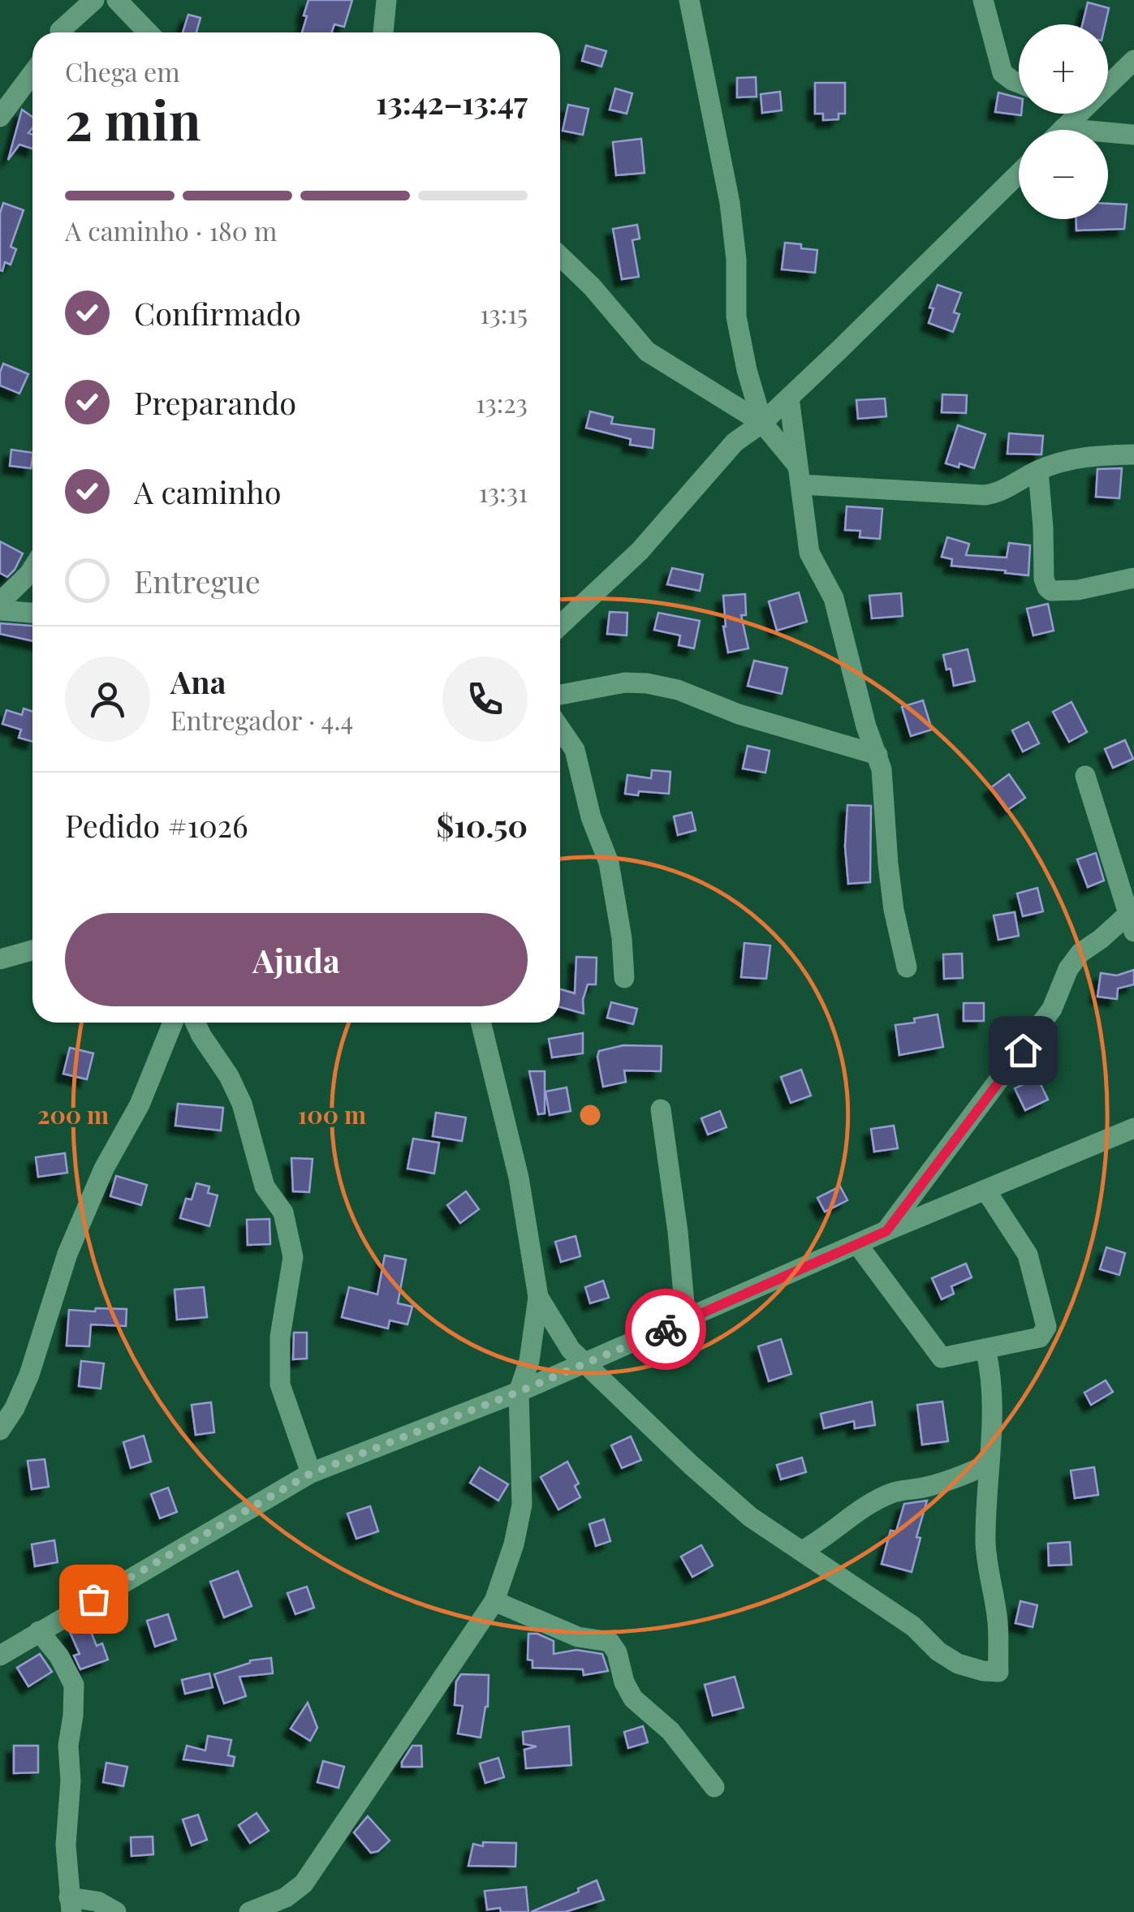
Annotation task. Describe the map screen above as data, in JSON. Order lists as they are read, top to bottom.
{
  "page": {
    "map_buttons": ["+", "−"],
    "heading": ["2 min", "Chega em", "13:42–13:47"],
    "panel": [
      "Ana",
      "Entregador · 4.4",
      "Pedido #1026",
      "$10.50"
    ],
    "bar": "A caminho · 180 m",
    "list": [
      ["Confirmado", "13:15"],
      ["Preparando", "13:23"],
      ["A caminho", "13:31"],
      "Entregue"
    ],
    "buttons": "Ajuda"
  },
  "rings": ["200 m", "100 m"]
}
